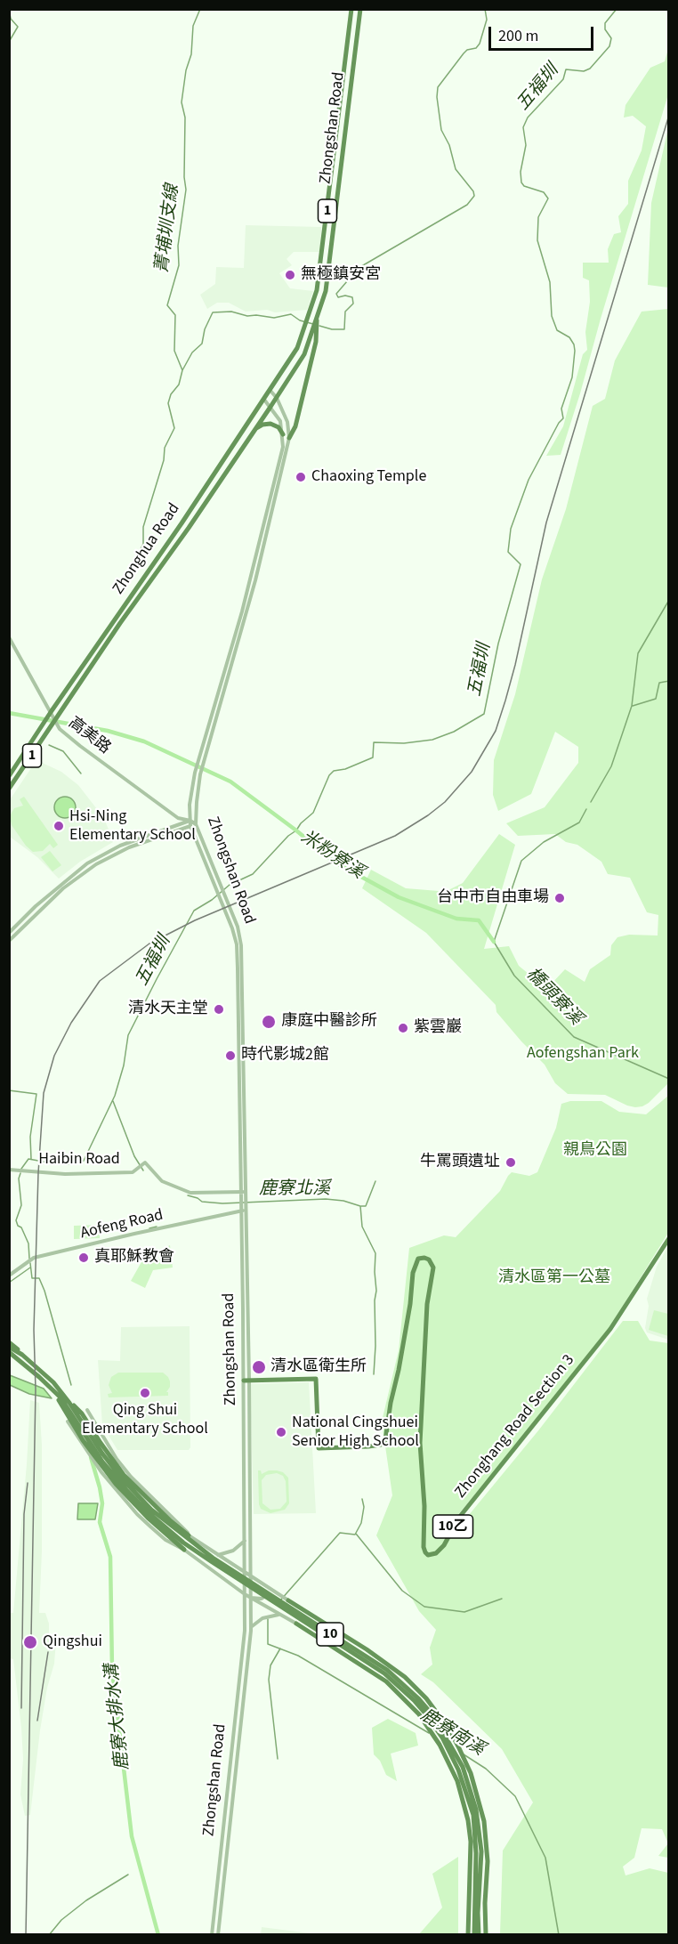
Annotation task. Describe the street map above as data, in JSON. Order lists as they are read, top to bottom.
{
  "streets": {
    "main road": [
      "Zhongshan Road",
      "1",
      "Zhonghua Road",
      "Zhonghang Road Section 3",
      "10乙",
      "10"
    ],
    "street": ["高美路", "Haibin Road", "Aofeng Road"]
  },
  "crossings": [
    ["Zhongshan Road", "Zhonghua Road"],
    ["Zhongshan Road", "高美路"],
    ["Zhongshan Road", "Haibin Road"],
    ["Zhongshan Road", "Aofeng Road"],
    ["Zhongshan Road", "Zhonghang Road Section 3"],
    ["1", "Zhonghua Road"],
    ["1", "高美路"],
    ["Zhonghua Road", "高美路"]
  ],
  "water": [
    "五福圳",
    "菁埔圳支線",
    "米粉寮溪",
    "橋頭寮溪",
    "鹿寮北溪",
    "鹿寮大排水溝",
    "鹿寮南溪"
  ],
  "parks": ["Aofengshan Park", "親鳥公園", "清水區第一公墓"],
  "places": [
    "無極鎮安宮",
    "Chaoxing Temple",
    "Hsi-Ning Elementary School",
    "台中市自由車場",
    "清水天主堂",
    "康庭中醫診所",
    "紫雲巖",
    "時代影城2館",
    "牛罵頭遺址",
    "真耶穌教會",
    "清水區衛生所",
    "Qing Shui Elementary School",
    "National Cingshuei Senior High School",
    "Qingshui"
  ],
  "scale_bar": "200 m"
}
